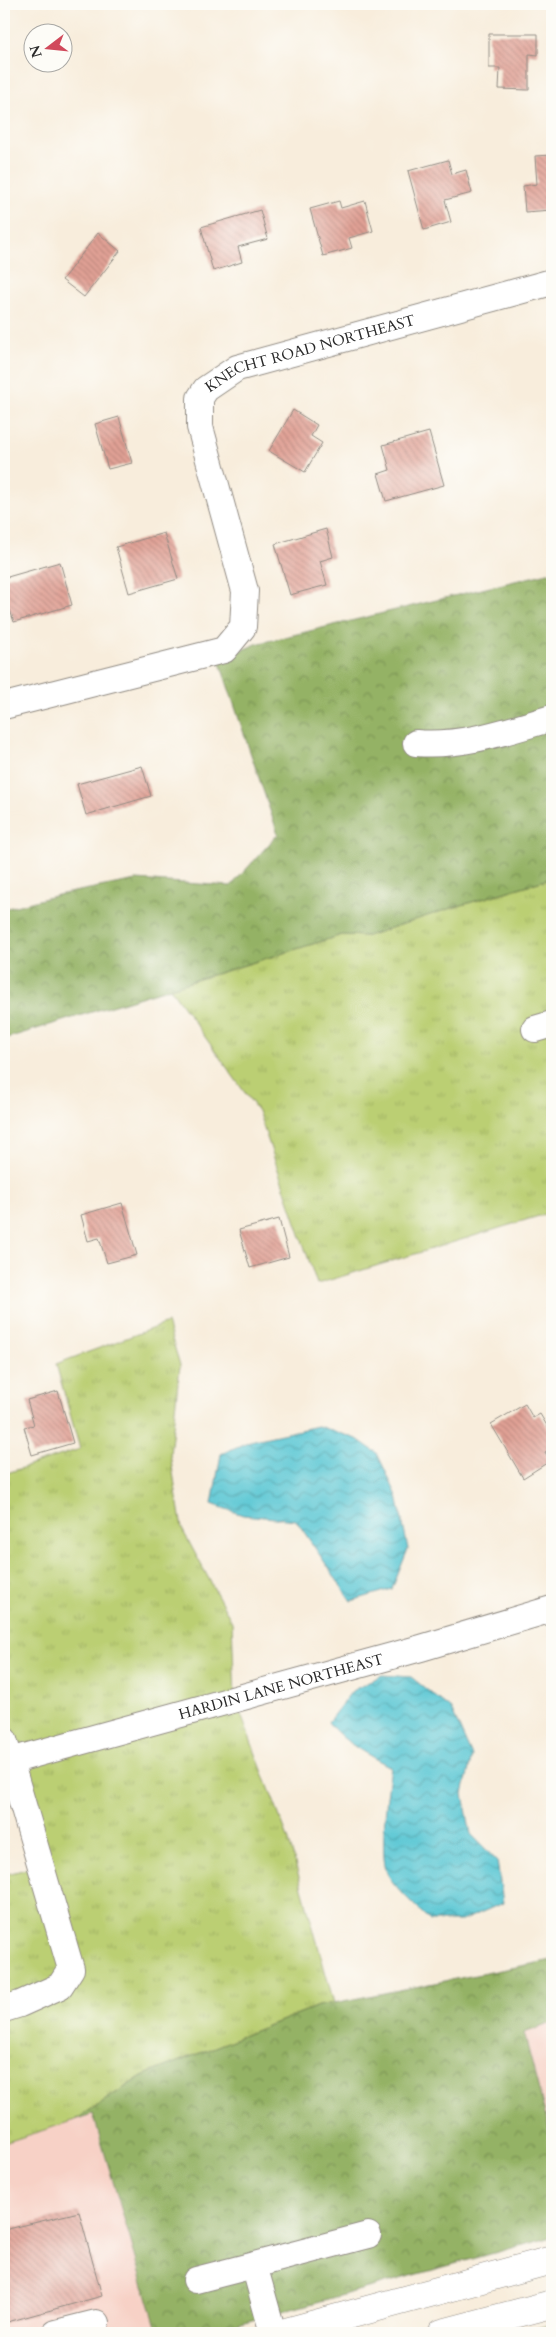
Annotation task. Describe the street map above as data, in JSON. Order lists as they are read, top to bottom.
{
  "streets": {
    "street": ["KNECHT ROAD NORTHEAST", "HARDIN LANE NORTHEAST"]
  },
  "north": "left"
}
